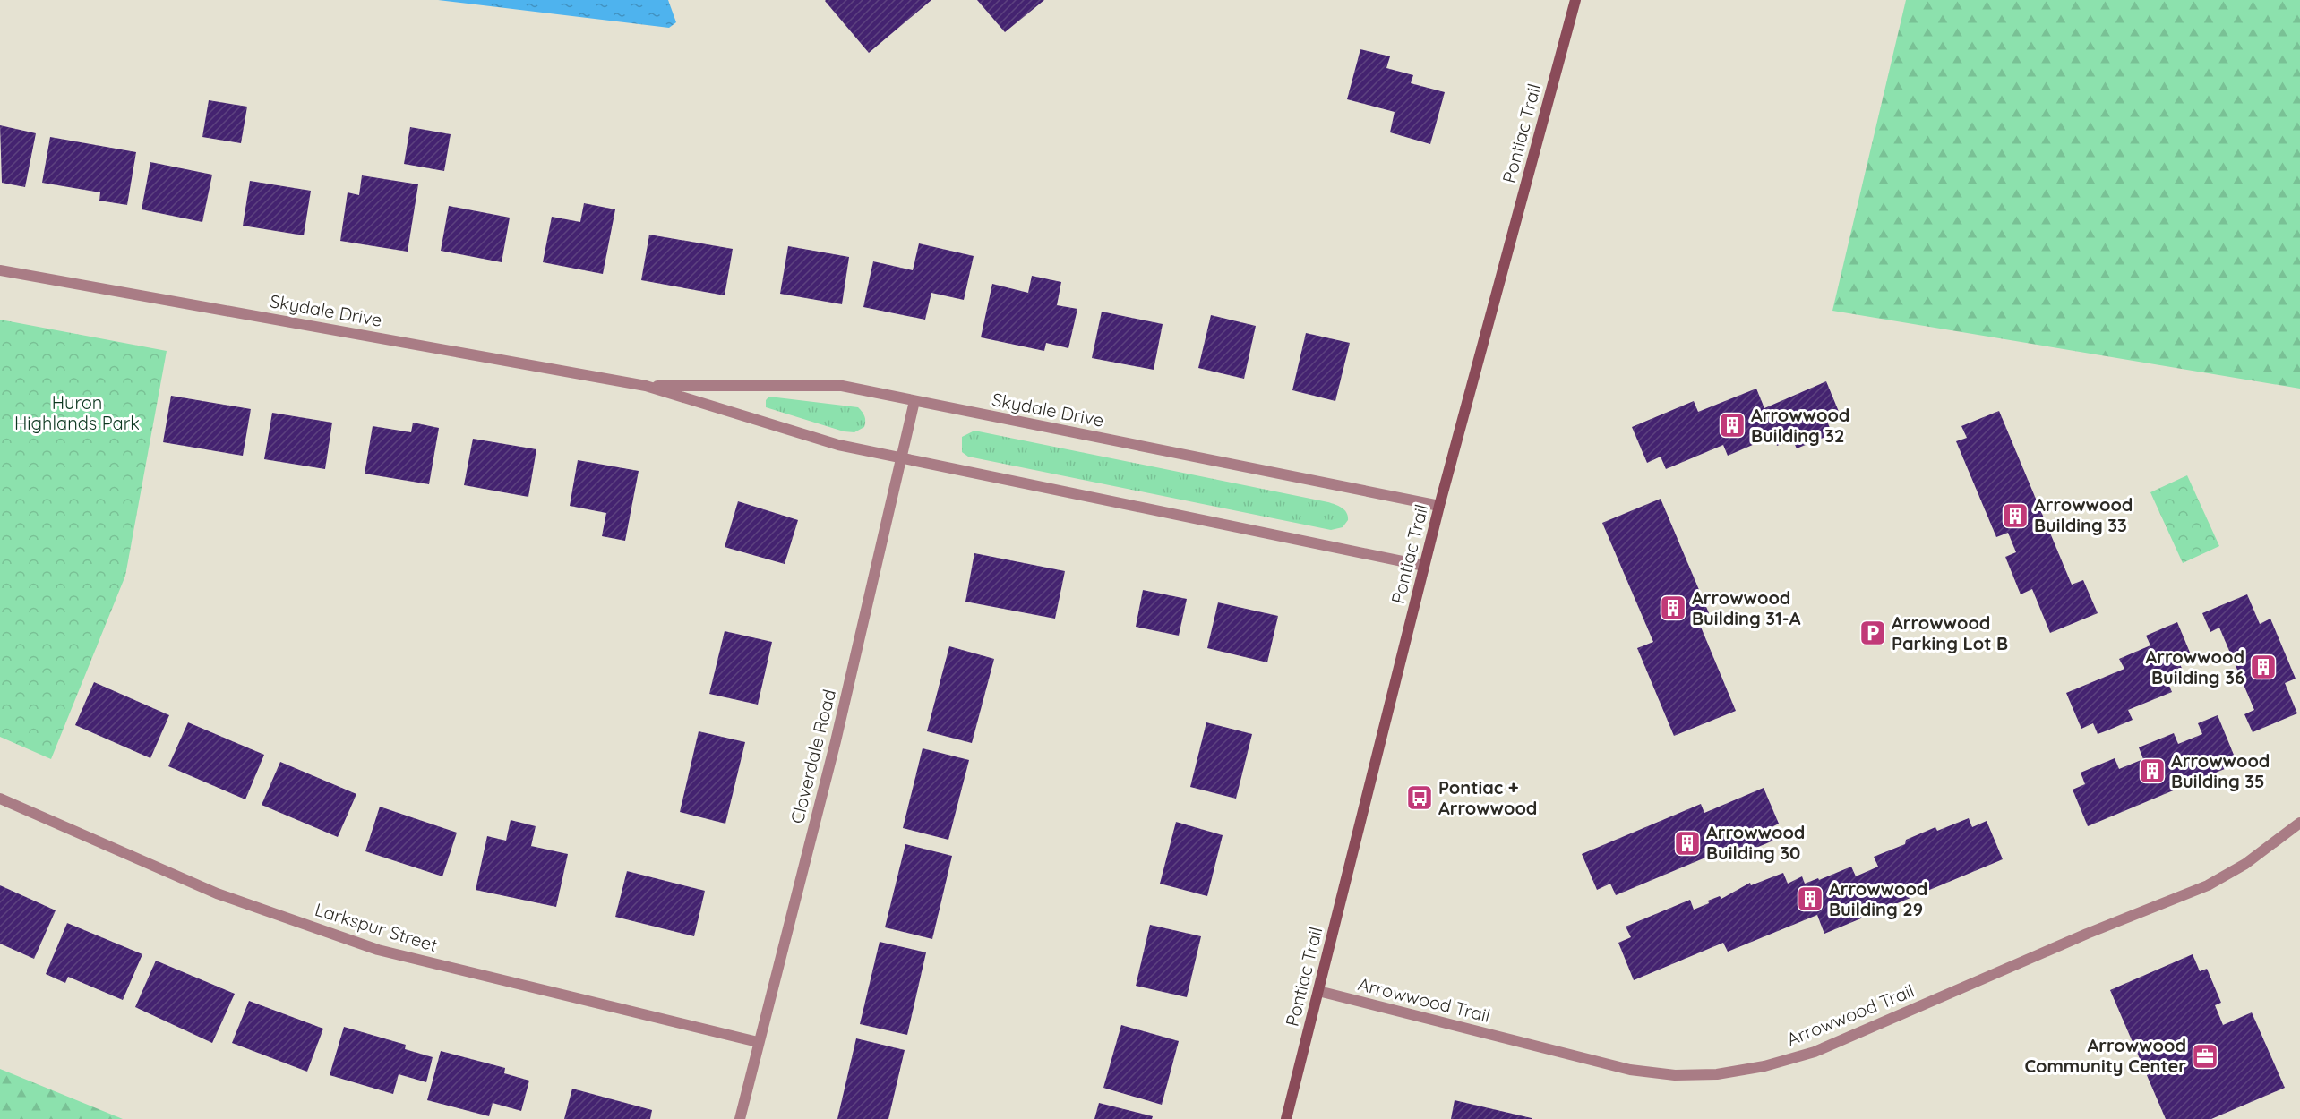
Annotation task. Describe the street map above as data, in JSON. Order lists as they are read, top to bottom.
{
  "streets": {
    "main road": ["Pontiac Trail"],
    "street": [
      "Skydale Drive",
      "Cloverdale Road",
      "Larkspur Street",
      "Arrowwood Trail"
    ]
  },
  "crossings": [
    ["Pontiac Trail", "Skydale Drive"],
    ["Pontiac Trail", "Arrowwood Trail"],
    ["Skydale Drive", "Cloverdale Road"],
    ["Cloverdale Road", "Larkspur Street"]
  ],
  "parks": ["Huron Highlands Park"],
  "places": {
    "building": [
      "Arrowwood Building 32",
      "Arrowwood Building 33",
      "Arrowwood Building 31-A",
      "Arrowwood Building 36",
      "Arrowwood Building 35",
      "Arrowwood Building 30",
      "Arrowwood Building 29"
    ],
    "parking": ["Arrowwood Parking Lot B"],
    "bus stop": ["Pontiac + Arrowwood"],
    "office": ["Arrowwood Community Center"]
  }
}
